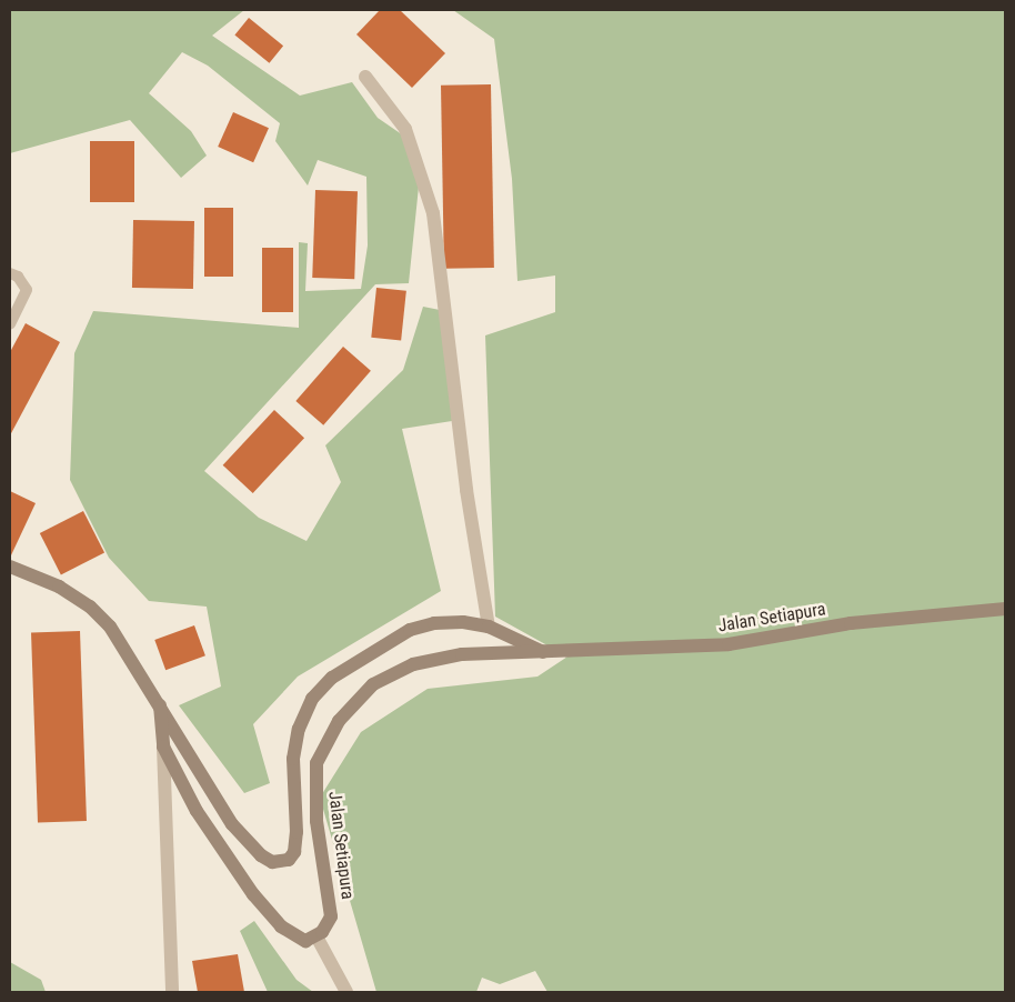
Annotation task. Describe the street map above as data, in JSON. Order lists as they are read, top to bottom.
{
  "streets": {
    "street": ["Jalan Setiapura"]
  }
}
